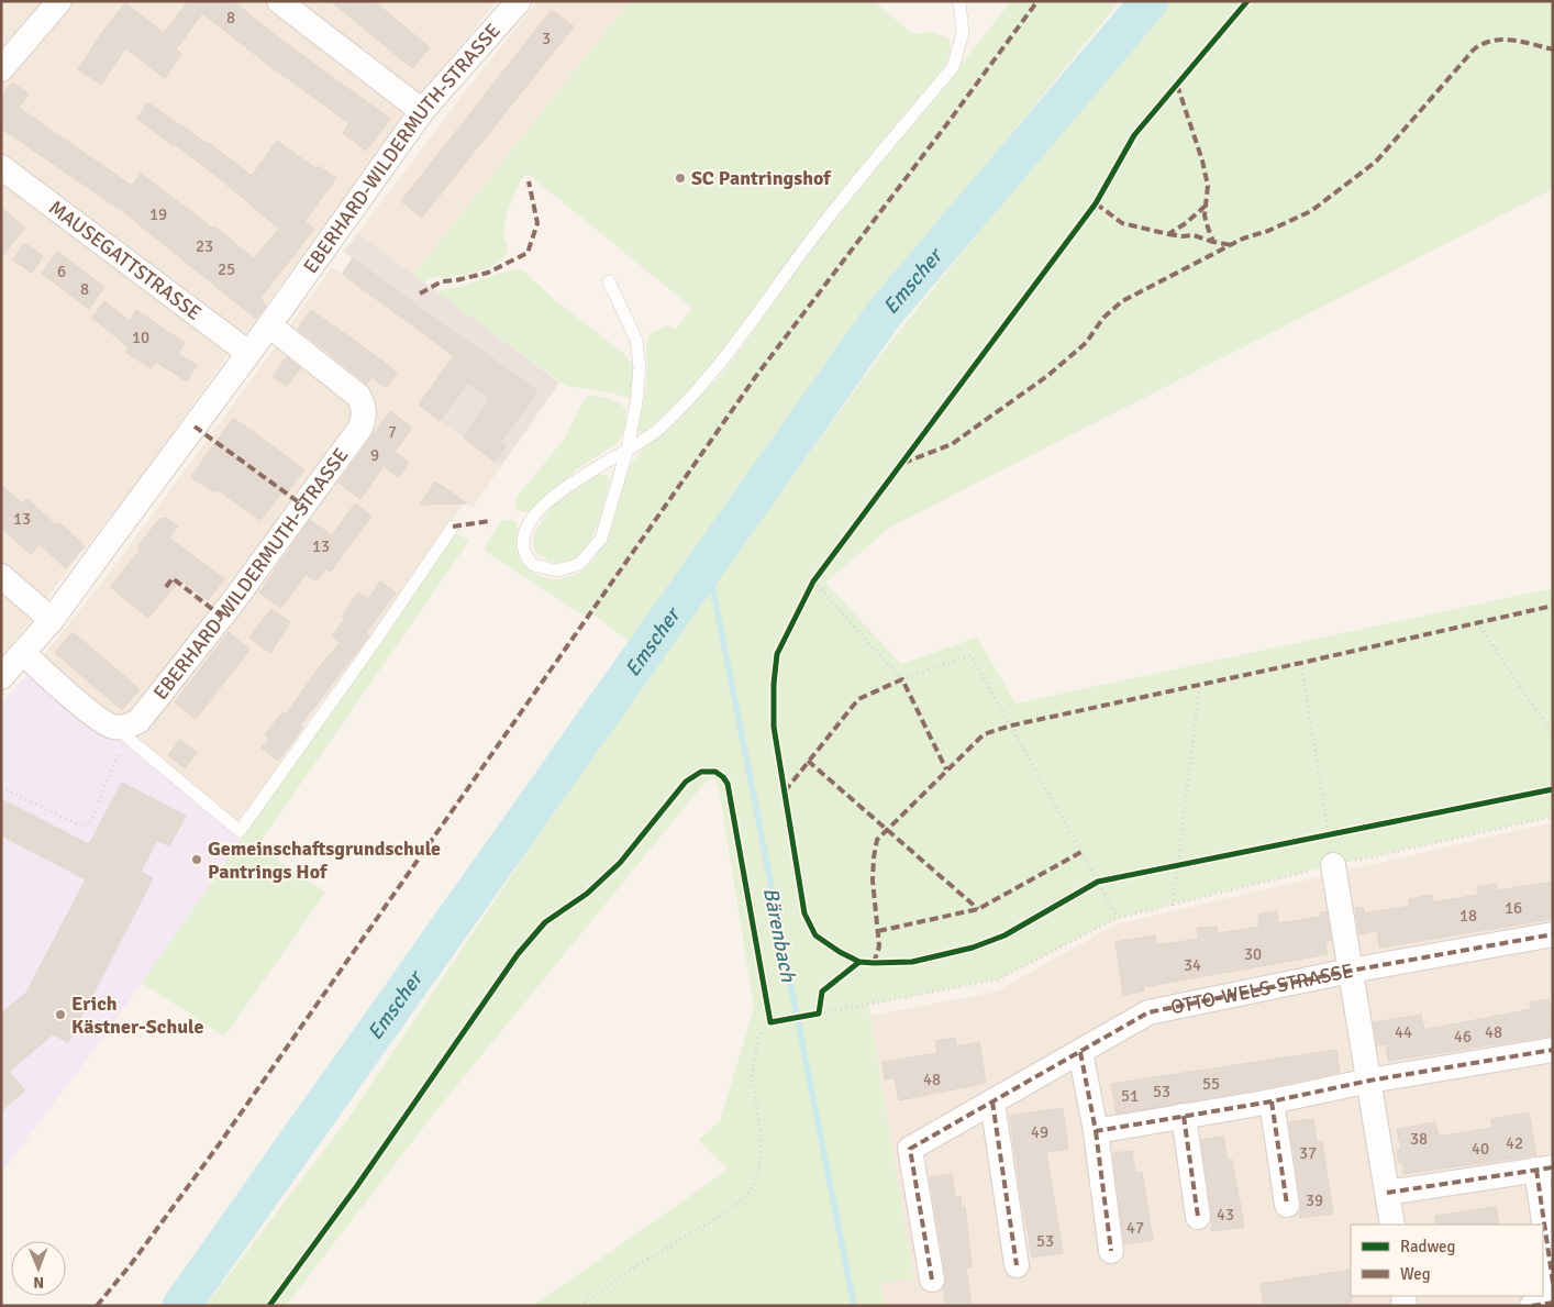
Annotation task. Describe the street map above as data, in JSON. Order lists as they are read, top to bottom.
{
  "streets": {
    "street": ["EBERHARD-WILDERMUTH-STRASSE", "MAUSEGATTSTRASSE", "OTTO-WELS-STRASSE"]
  },
  "crossings": [
    ["EBERHARD-WILDERMUTH-STRASSE", "MAUSEGATTSTRASSE"]
  ],
  "water": ["Emscher", "Bärenbach"],
  "places": ["SC Pantringshof", "Gemeinschaftsgrundschule Pantrings Hof", "Erich Kästner-Schule"],
  "house_numbers": [
    "8",
    "3",
    "19",
    "23",
    "25",
    "6",
    "8",
    "10",
    "7",
    "9",
    "13",
    "13",
    "16",
    "18",
    "30",
    "34",
    "44",
    "48",
    "46",
    "48",
    "55",
    "53",
    "51",
    "49",
    "38",
    "42",
    "40",
    "37",
    "39",
    "43",
    "47",
    "53"
  ],
  "legend": ["Radweg", "Weg"],
  "north": "bottom"
}
